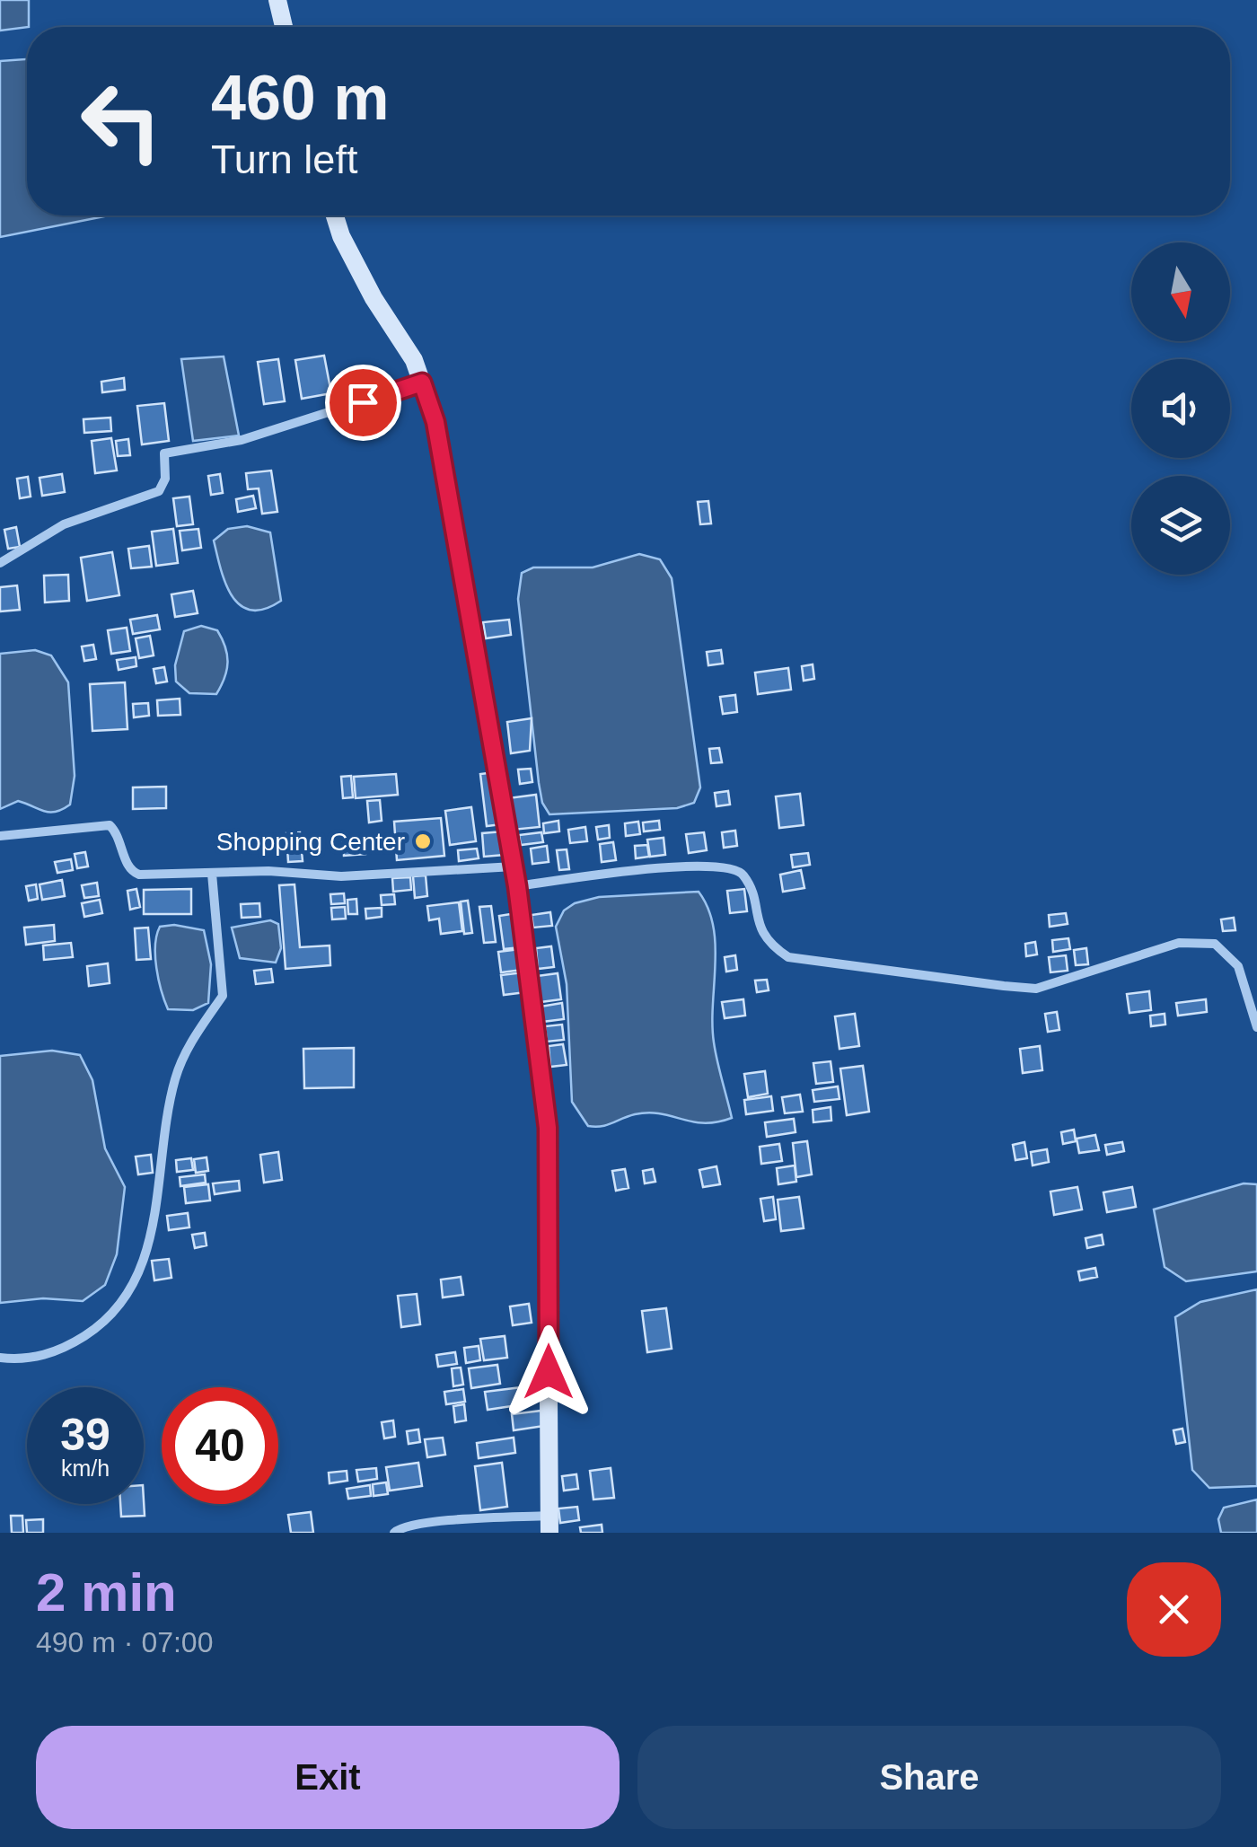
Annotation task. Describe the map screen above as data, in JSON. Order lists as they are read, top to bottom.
{
  "places": ["Shopping Center"],
  "north": "bottom",
  "page": {
    "turn": ["460 m", "Turn left"],
    "speed": "39 km/h",
    "limit": "40",
    "heading": ["2 min", "490 m · 07:00"],
    "buttons": ["Exit", "Share"]
  }
}
